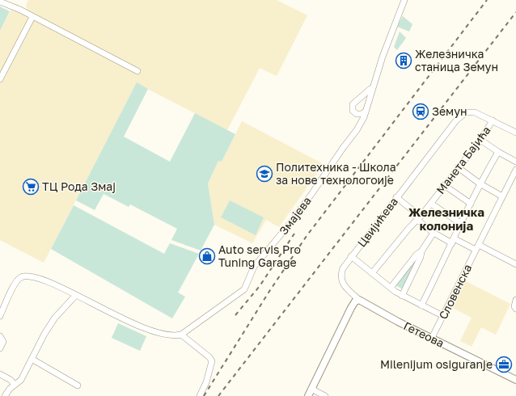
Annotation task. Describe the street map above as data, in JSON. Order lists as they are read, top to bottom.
{
  "streets": {
    "street": [
      "Манета Бајића",
      "Змајева",
      "Цвијићева",
      "Словенска",
      "Гетеова"
    ]
  },
  "crossings": [
    ["Манета Бајића", "Цвијићева"],
    ["Цвијићева", "Гетеова"],
    ["Словенска", "Гетеова"]
  ],
  "districts": ["Железничка колонија"],
  "places": {
    "building": ["Железничка станица Земун"],
    "station": ["Земун"],
    "school or university": ["Политехника - Школа за нове технологоије"],
    "supermarket": ["ТЦ Рода Змај"],
    "shop": ["Auto servis Pro Tuning Garage"],
    "office": ["Milenijum osiguranje"]
  }
}
